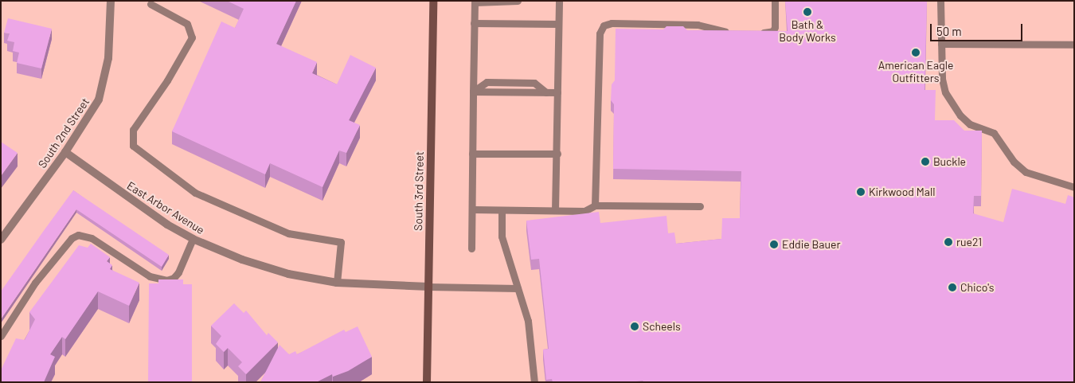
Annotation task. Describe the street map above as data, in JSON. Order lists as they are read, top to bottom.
{
  "streets": {
    "street": ["South 2nd Street", "South 3rd Street", "East Arbor Avenue"]
  },
  "crossings": [
    ["South 2nd Street", "East Arbor Avenue"],
    ["South 3rd Street", "East Arbor Avenue"]
  ],
  "places": [
    "Bath & Body Works",
    "American Eagle Outfitters",
    "Buckle",
    "Kirkwood Mall",
    "rue21",
    "Eddie Bauer",
    "Chico's",
    "Scheels"
  ],
  "scale_bar": "50 m"
}
